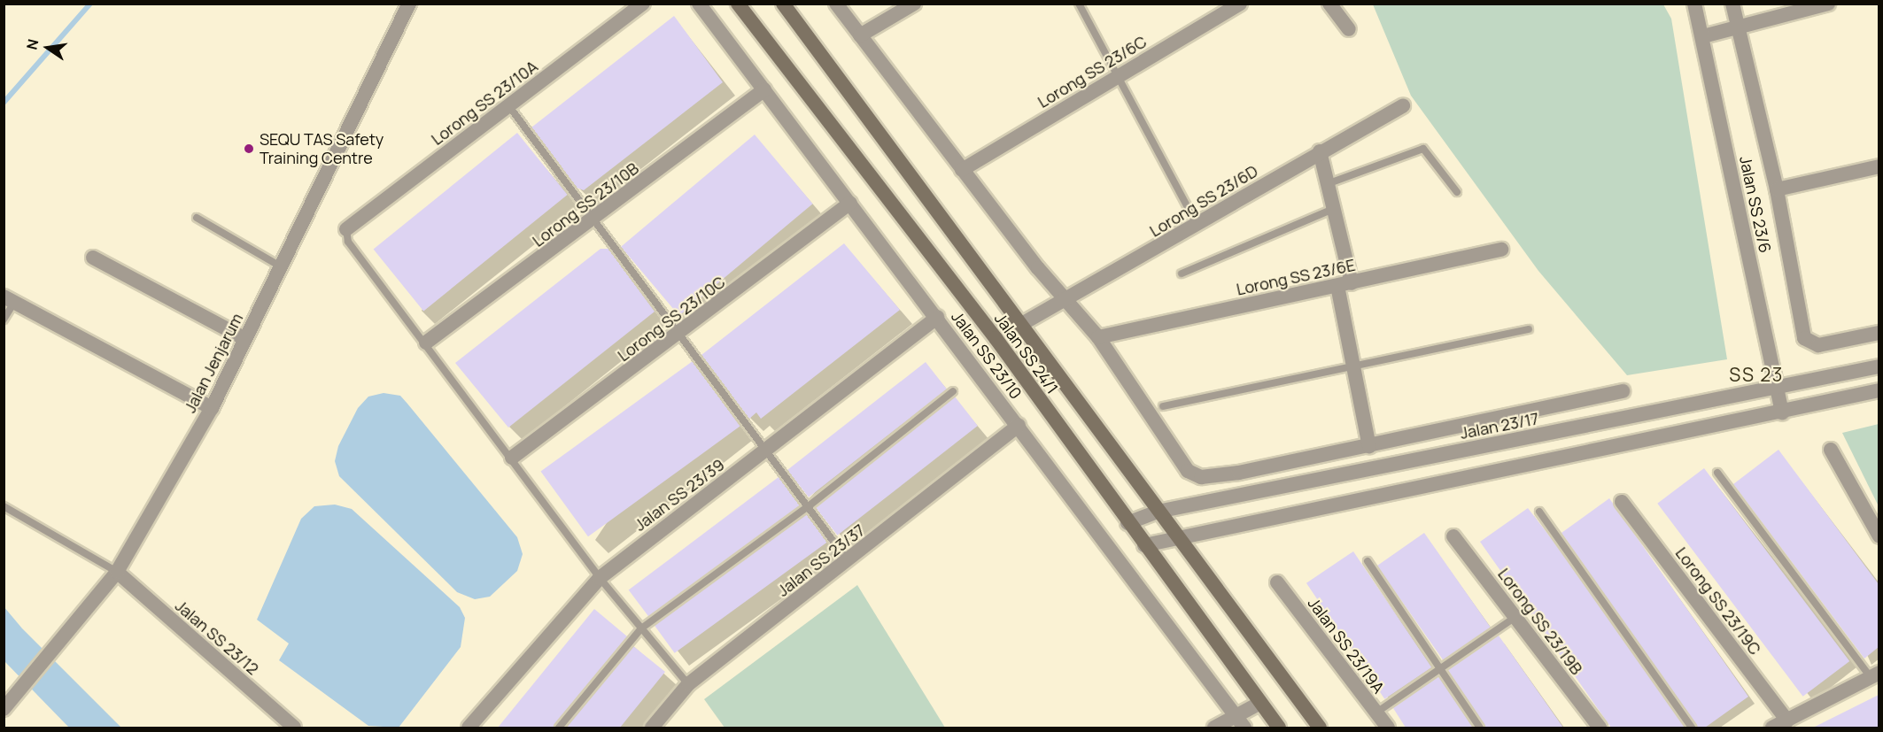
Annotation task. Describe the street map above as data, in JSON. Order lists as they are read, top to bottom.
{
  "streets": {
    "main road": ["Jalan SS 24/1"],
    "street": [
      "Lorong SS 23/6C",
      "Lorong SS 23/10A",
      "Lorong SS 23/6D",
      "Lorong SS 23/10B",
      "Jalan SS 23/6",
      "Lorong SS 23/6E",
      "Lorong SS 23/10C",
      "Jalan SS 23/10",
      "Jalan Jenjarum",
      "Jalan 23/17",
      "Jalan SS 23/39",
      "Jalan SS 23/37",
      "Lorong SS 23/19C",
      "Lorong SS 23/19B",
      "Jalan SS 23/12",
      "Jalan SS 23/19A"
    ]
  },
  "crossings": [
    ["Lorong SS 23/6D", "Jalan SS 24/1"],
    ["Lorong SS 23/10B", "Jalan SS 23/10"],
    ["Jalan SS 23/6", "Jalan 23/17"],
    ["Lorong SS 23/10C", "Jalan SS 23/10"],
    ["Jalan SS 24/1", "Jalan 23/17"],
    ["Jalan SS 23/10", "Jalan SS 23/39"],
    ["Jalan SS 23/10", "Jalan SS 23/37"],
    ["Jalan Jenjarum", "Jalan SS 23/12"]
  ],
  "districts": ["SS 23"],
  "places": ["SEQU TAS Safety Training Centre"],
  "north": "left"
}
